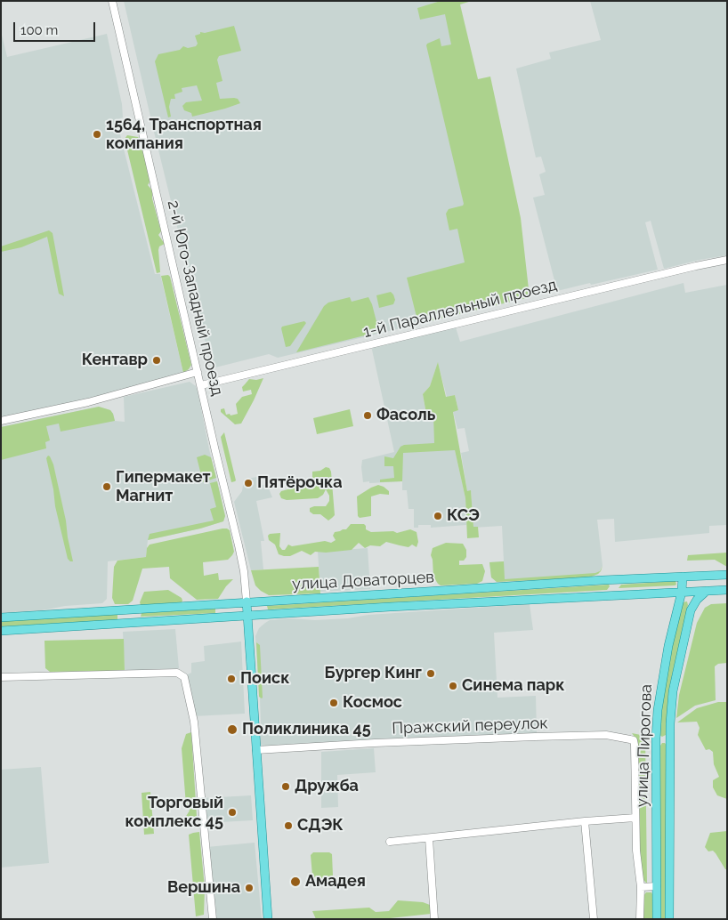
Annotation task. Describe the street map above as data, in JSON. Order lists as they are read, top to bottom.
{
  "streets": {
    "main road": ["улица Доваторцев", "улица Пирогова"],
    "street": ["2-й Юго-Западный проезд", "1-й Параллельный проезд", "Пражский переулок"]
  },
  "crossings": [
    ["2-й Юго-Западный проезд", "1-й Параллельный проезд"],
    ["2-й Юго-Западный проезд", "улица Доваторцев"],
    ["улица Доваторцев", "улица Пирогова"]
  ],
  "places": [
    "1564, Транспортная компания",
    "Кентавр",
    "Фасоль",
    "Пятёрочка",
    "Гипермакет Магнит",
    "КСЭ",
    "Бургер Кинг",
    "Поиск",
    "Синема парк",
    "Космос",
    "Поликлиника 45",
    "Дружба",
    "Торговый комплекс 45",
    "СДЭК",
    "Амадея",
    "Вершина"
  ],
  "scale_bar": "100 m"
}
